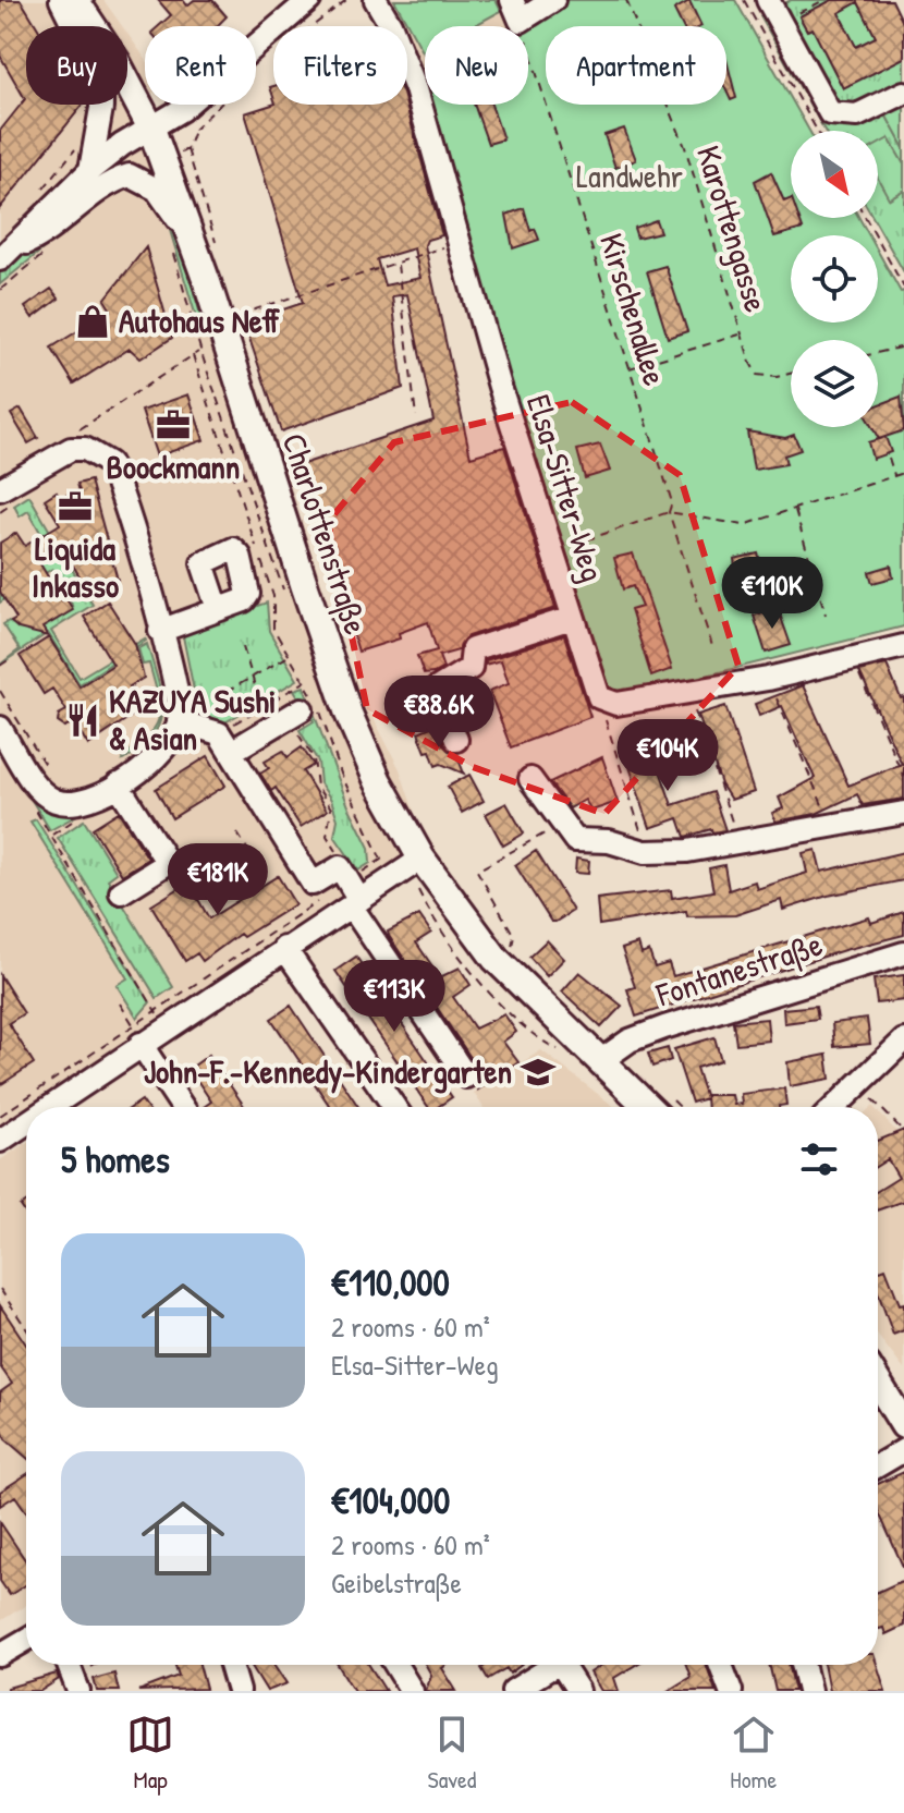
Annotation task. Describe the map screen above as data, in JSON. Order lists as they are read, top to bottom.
{
  "streets": {
    "main road": ["Charlottenstraße"],
    "street": ["Elsa-Sitter-Weg", "Fontanestraße"],
    "path": ["Karottengasse", "Kirschenallee"]
  },
  "crossings": [
    ["Charlottenstraße", "Fontanestraße"]
  ],
  "parks": ["Landwehr"],
  "places": {
    "shop": ["Autohaus Neff"],
    "office": ["Boockmann", "Liquida Inkasso"],
    "restaurant": ["KAZUYA Sushi & Asian"],
    "school or university": ["John-F.-Kennedy-Kindergarten"]
  },
  "north": "bottom right",
  "page": {
    "chip": [
      "Buy",
      "Rent",
      "Filters",
      "New",
      "Apartment"
    ],
    "price": [
      "€110K",
      "€88.6K",
      "€104K",
      "€181K",
      "€113K"
    ],
    "heading": "5 homes",
    "list": [
      {
        "name": "€110,000",
        "note": "2 rooms · 60 m² · Elsa-Sitter-Weg"
      },
      {
        "name": "€104,000",
        "note": "2 rooms · 60 m² · Geibelstraße"
      }
    ],
    "tabs": ["Map", "Saved", "Home"]
  }
}
